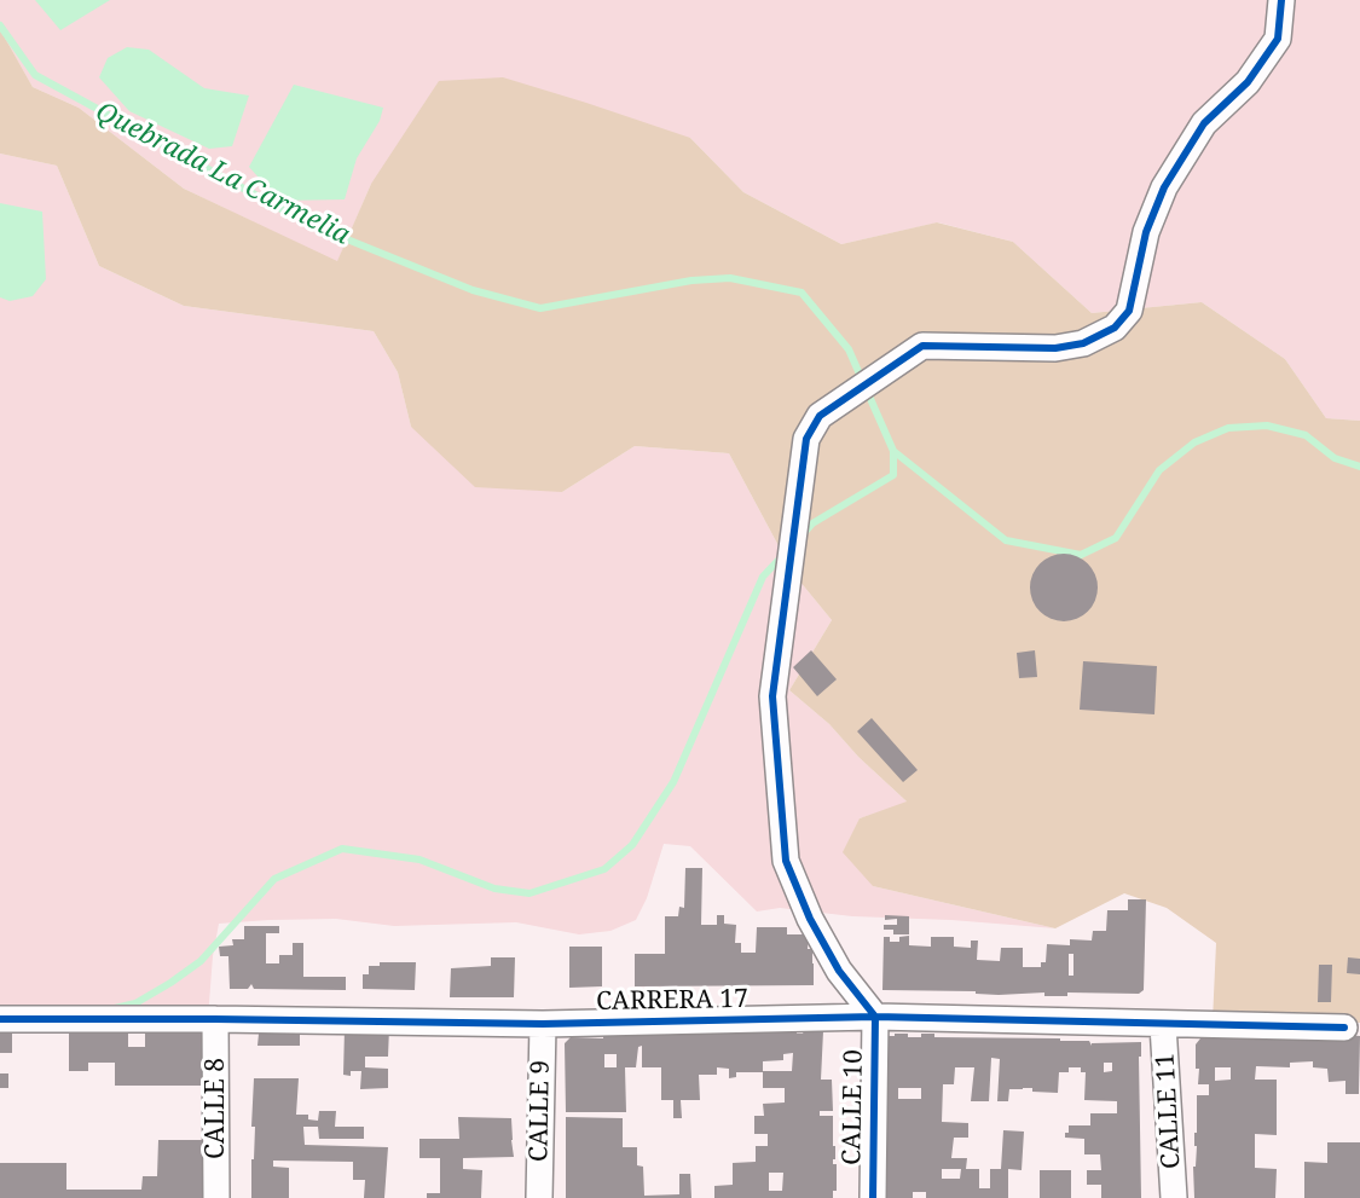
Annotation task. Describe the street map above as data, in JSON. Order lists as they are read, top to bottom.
{
  "streets": {
    "street": [
      "CARRERA 17",
      "CALLE 10",
      "CALLE 8",
      "CALLE 9",
      "CALLE 11"
    ]
  },
  "crossings": [
    ["CARRERA 17", "CALLE 10"],
    ["CARRERA 17", "CALLE 8"],
    ["CARRERA 17", "CALLE 9"],
    ["CARRERA 17", "CALLE 11"]
  ],
  "water": ["Quebrada La Carmelia"]
}
